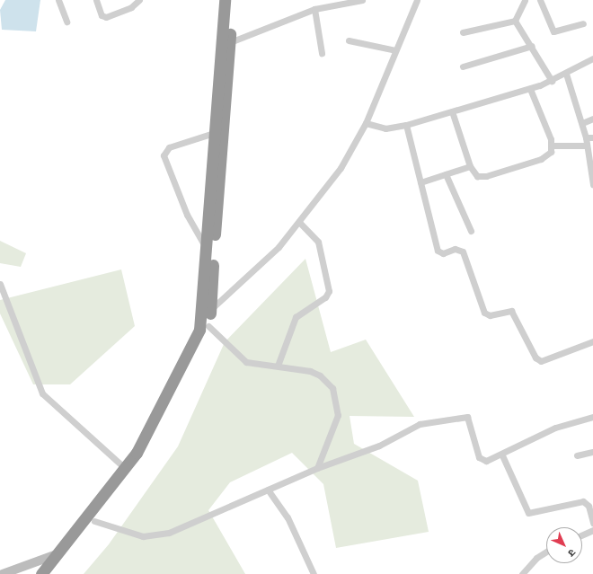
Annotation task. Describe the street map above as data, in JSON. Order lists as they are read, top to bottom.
{
  "north": "bottom right"
}
